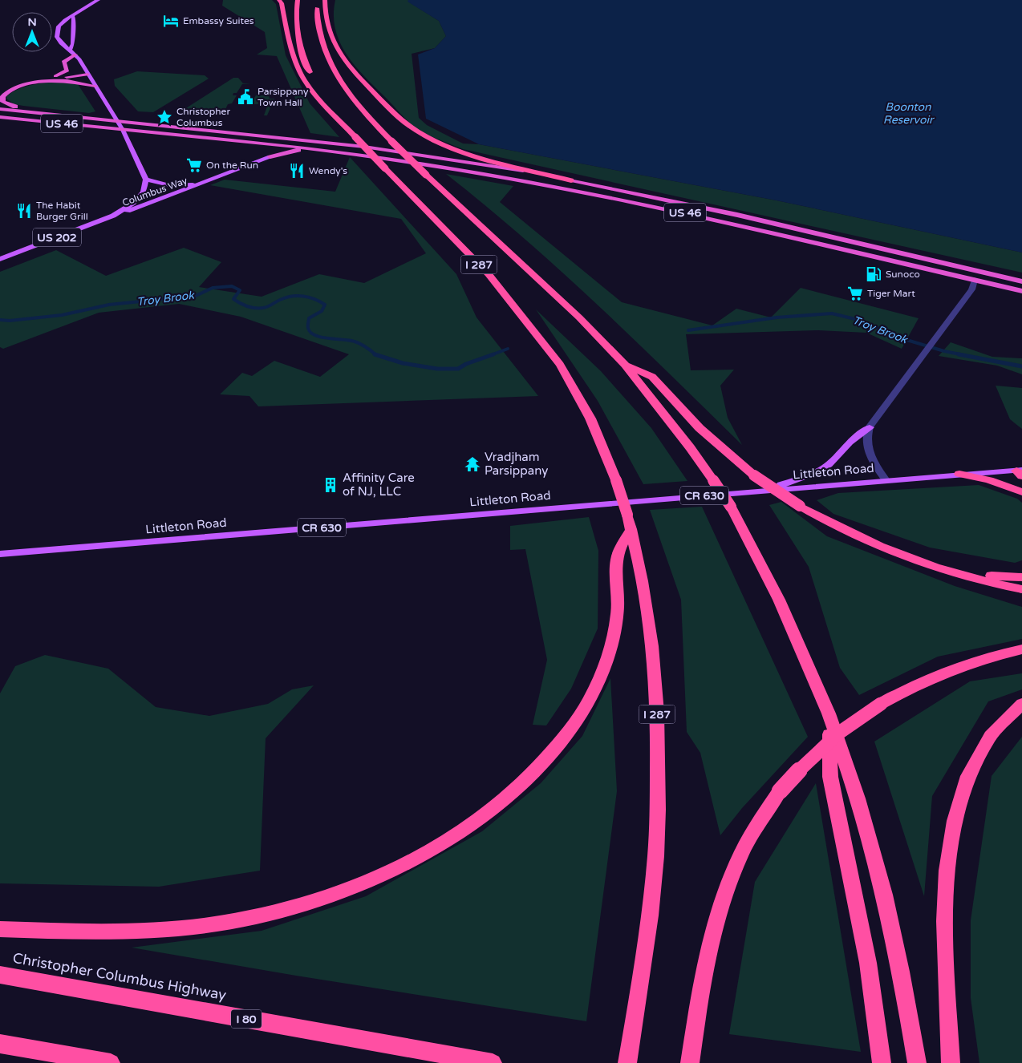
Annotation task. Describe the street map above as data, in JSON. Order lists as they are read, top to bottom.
{
  "streets": {
    "highway": [
      "US 46",
      "I 287",
      "Christopher Columbus Highway",
      "I 80"
    ],
    "main road": [
      "Columbus Way",
      "US 202",
      "Littleton Road",
      "CR 630"
    ]
  },
  "crossings": [
    ["Columbus Way", "US 202"]
  ],
  "water": ["Boonton Reservoir", "Troy Brook"],
  "places": {
    "hotel": ["Embassy Suites"],
    "public building": ["Parsippany Town Hall"],
    "place": ["Christopher Columbus"],
    "supermarket": ["On the Run", "Tiger Mart"],
    "restaurant": ["Wendy's", "The Habit Burger Grill"],
    "fuel station": ["Sunoco"],
    "temple": ["Vradjham Parsippany"],
    "building": ["Affinity Care of NJ, LLC"]
  },
  "north": "top"
}
